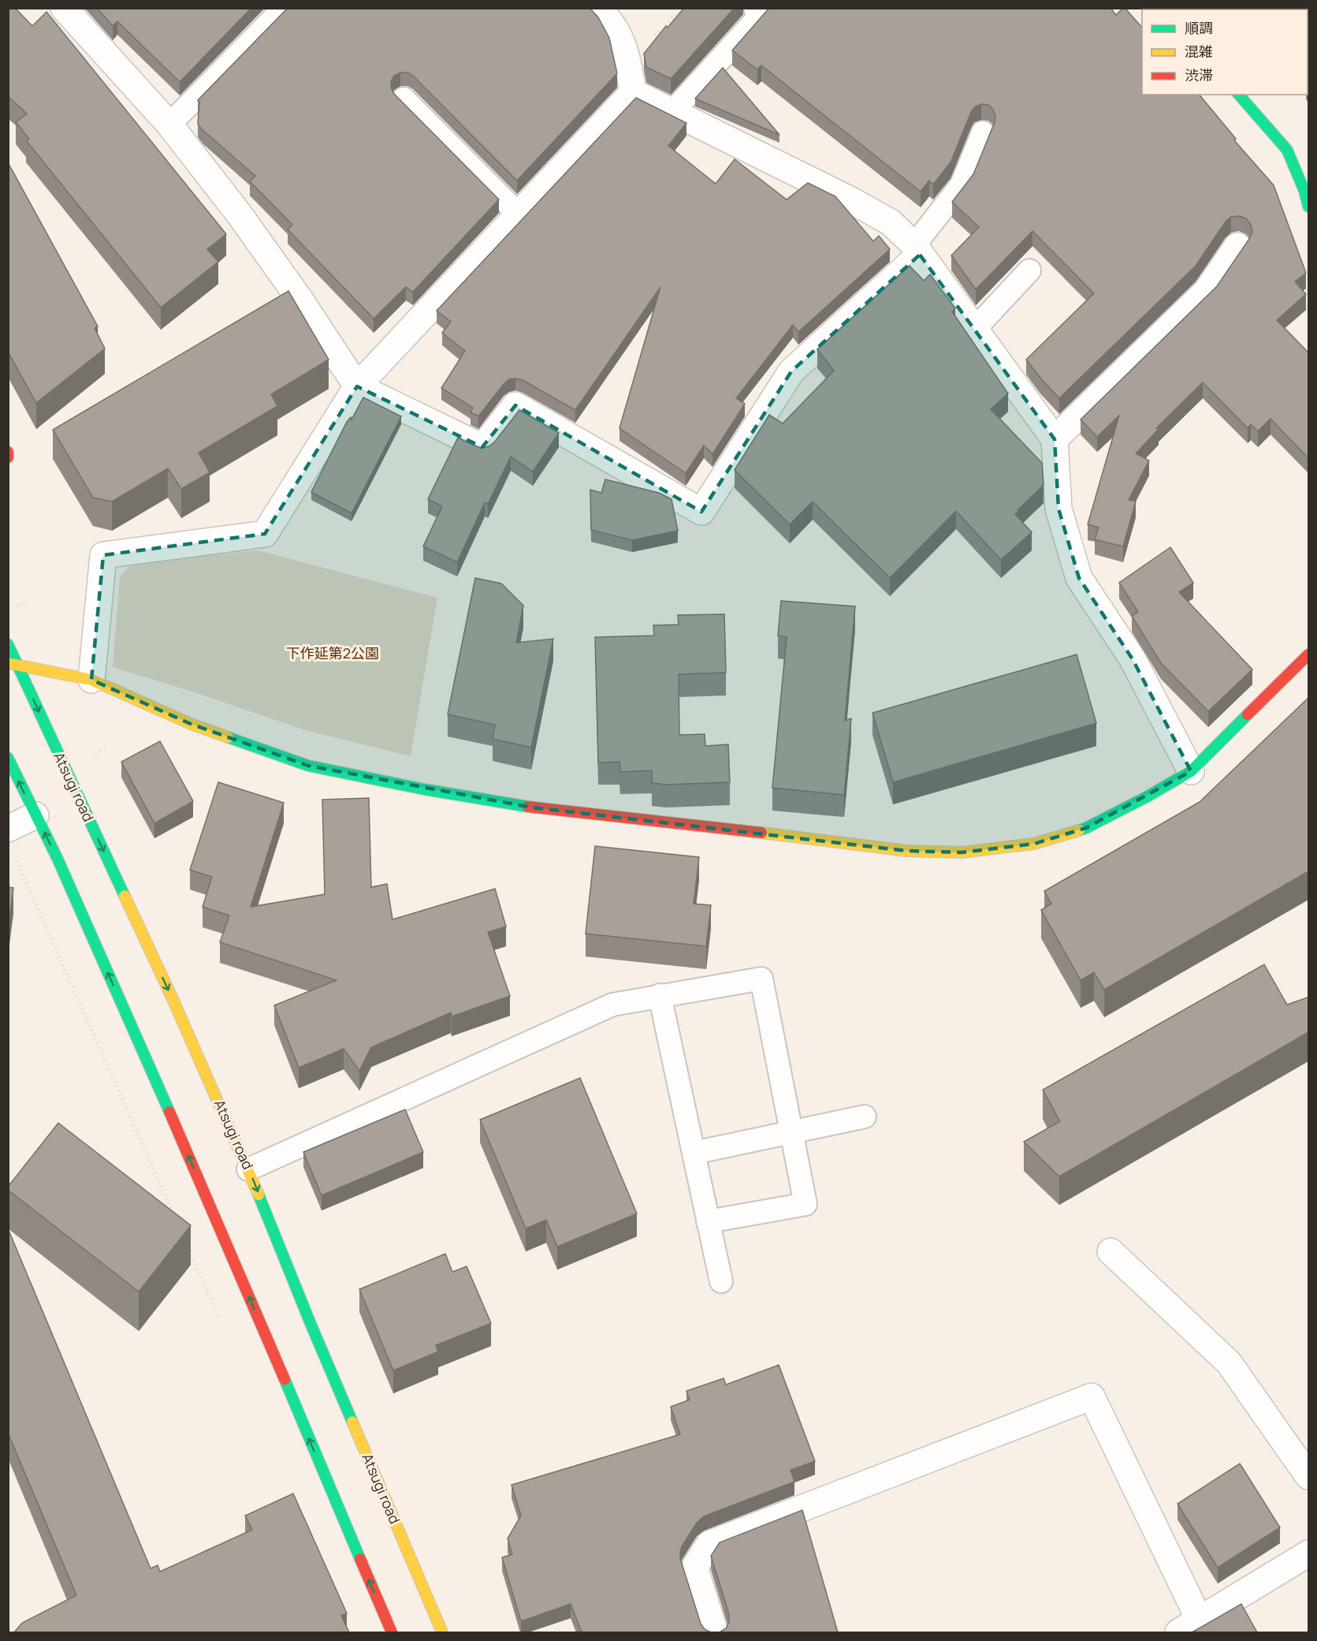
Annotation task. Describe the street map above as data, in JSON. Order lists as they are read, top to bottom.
{
  "streets": {
    "main road": ["Atsugi road"]
  },
  "parks": ["下作延第2公園"],
  "legend": ["順調", "混雑", "渋滞"]
}
